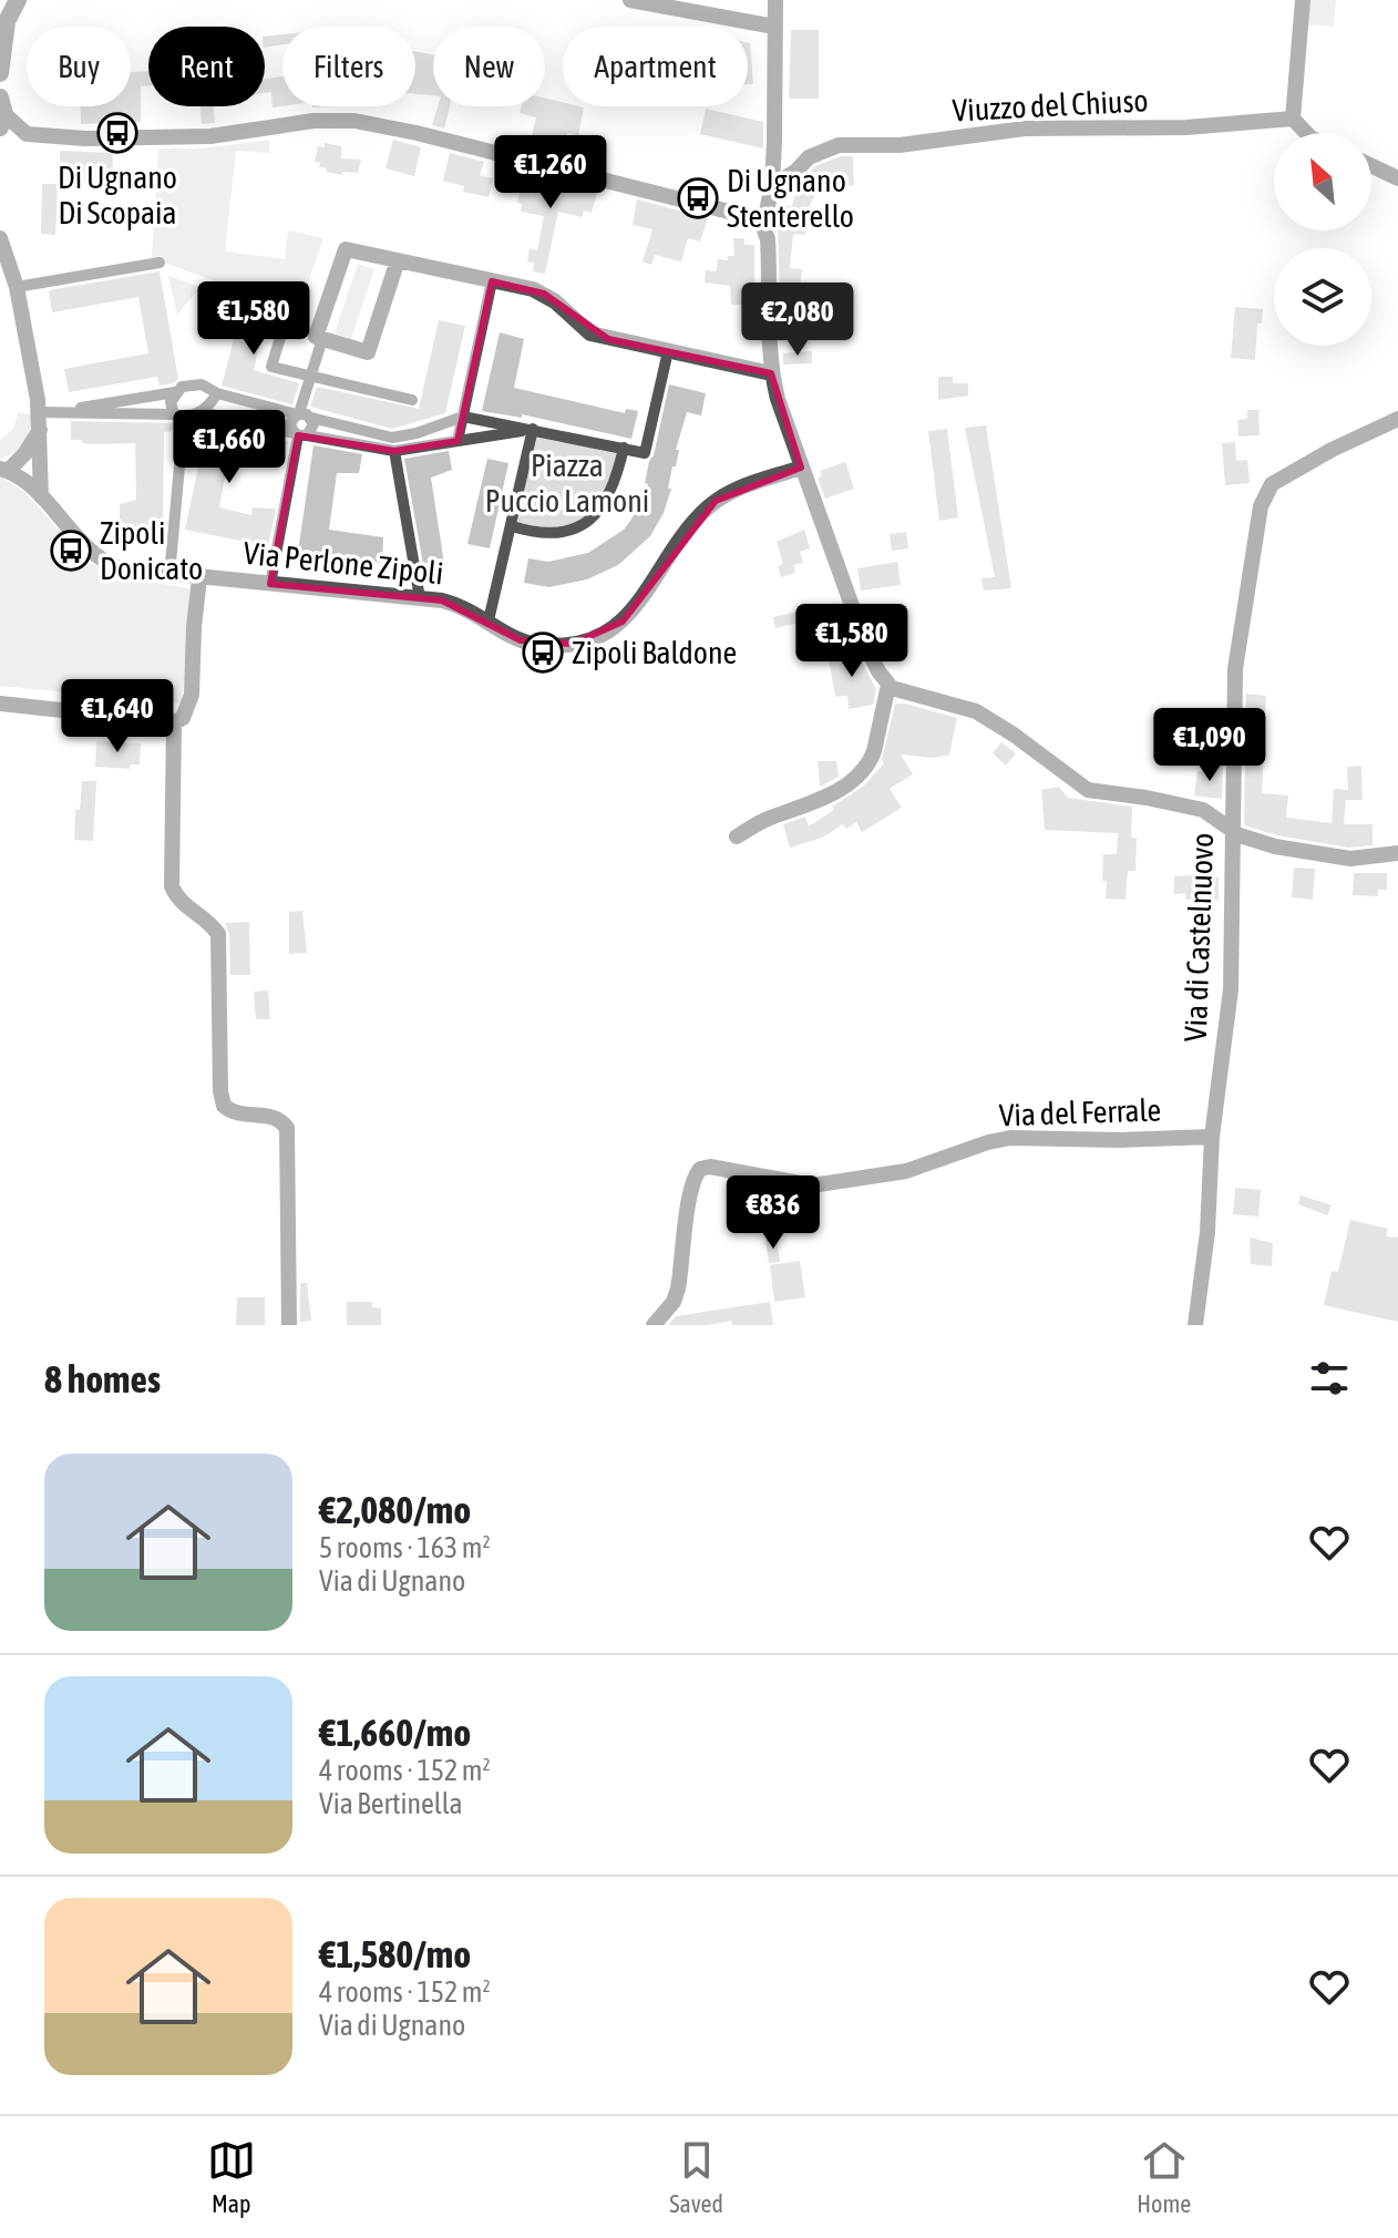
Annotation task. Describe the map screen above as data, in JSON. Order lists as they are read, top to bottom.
{
  "streets": {
    "street": [
      "Viuzzo del Chiuso",
      "Via Perlone Zipoli",
      "Via di Castelnuovo",
      "Via del Ferrale"
    ]
  },
  "crossings": [
    ["Via di Castelnuovo", "Via del Ferrale"]
  ],
  "parks": ["Piazza Puccio Lamoni"],
  "places": {
    "bus stop": [
      "Di Ugnano Di Scopaia",
      "Di Ugnano Stenterello",
      "Zipoli Donicato",
      "Zipoli Baldone"
    ]
  },
  "north": "top left",
  "page": {
    "chip": [
      "Buy",
      "Rent",
      "Filters",
      "New",
      "Apartment"
    ],
    "price": [
      "€1,260",
      "€1,580",
      "€2,080",
      "€1,660",
      "€1,580",
      "€1,640",
      "€1,090",
      "€836"
    ],
    "heading": "8 homes",
    "list": [
      {
        "name": "€2,080/mo",
        "note": "5 rooms · 163 m² · Via di Ugnano"
      },
      {
        "name": "€1,660/mo",
        "note": "4 rooms · 152 m² · Via Bertinella"
      },
      {
        "name": "€1,580/mo",
        "note": "4 rooms · 152 m² · Via di Ugnano"
      }
    ],
    "tabs": ["Map", "Saved", "Home"]
  }
}
